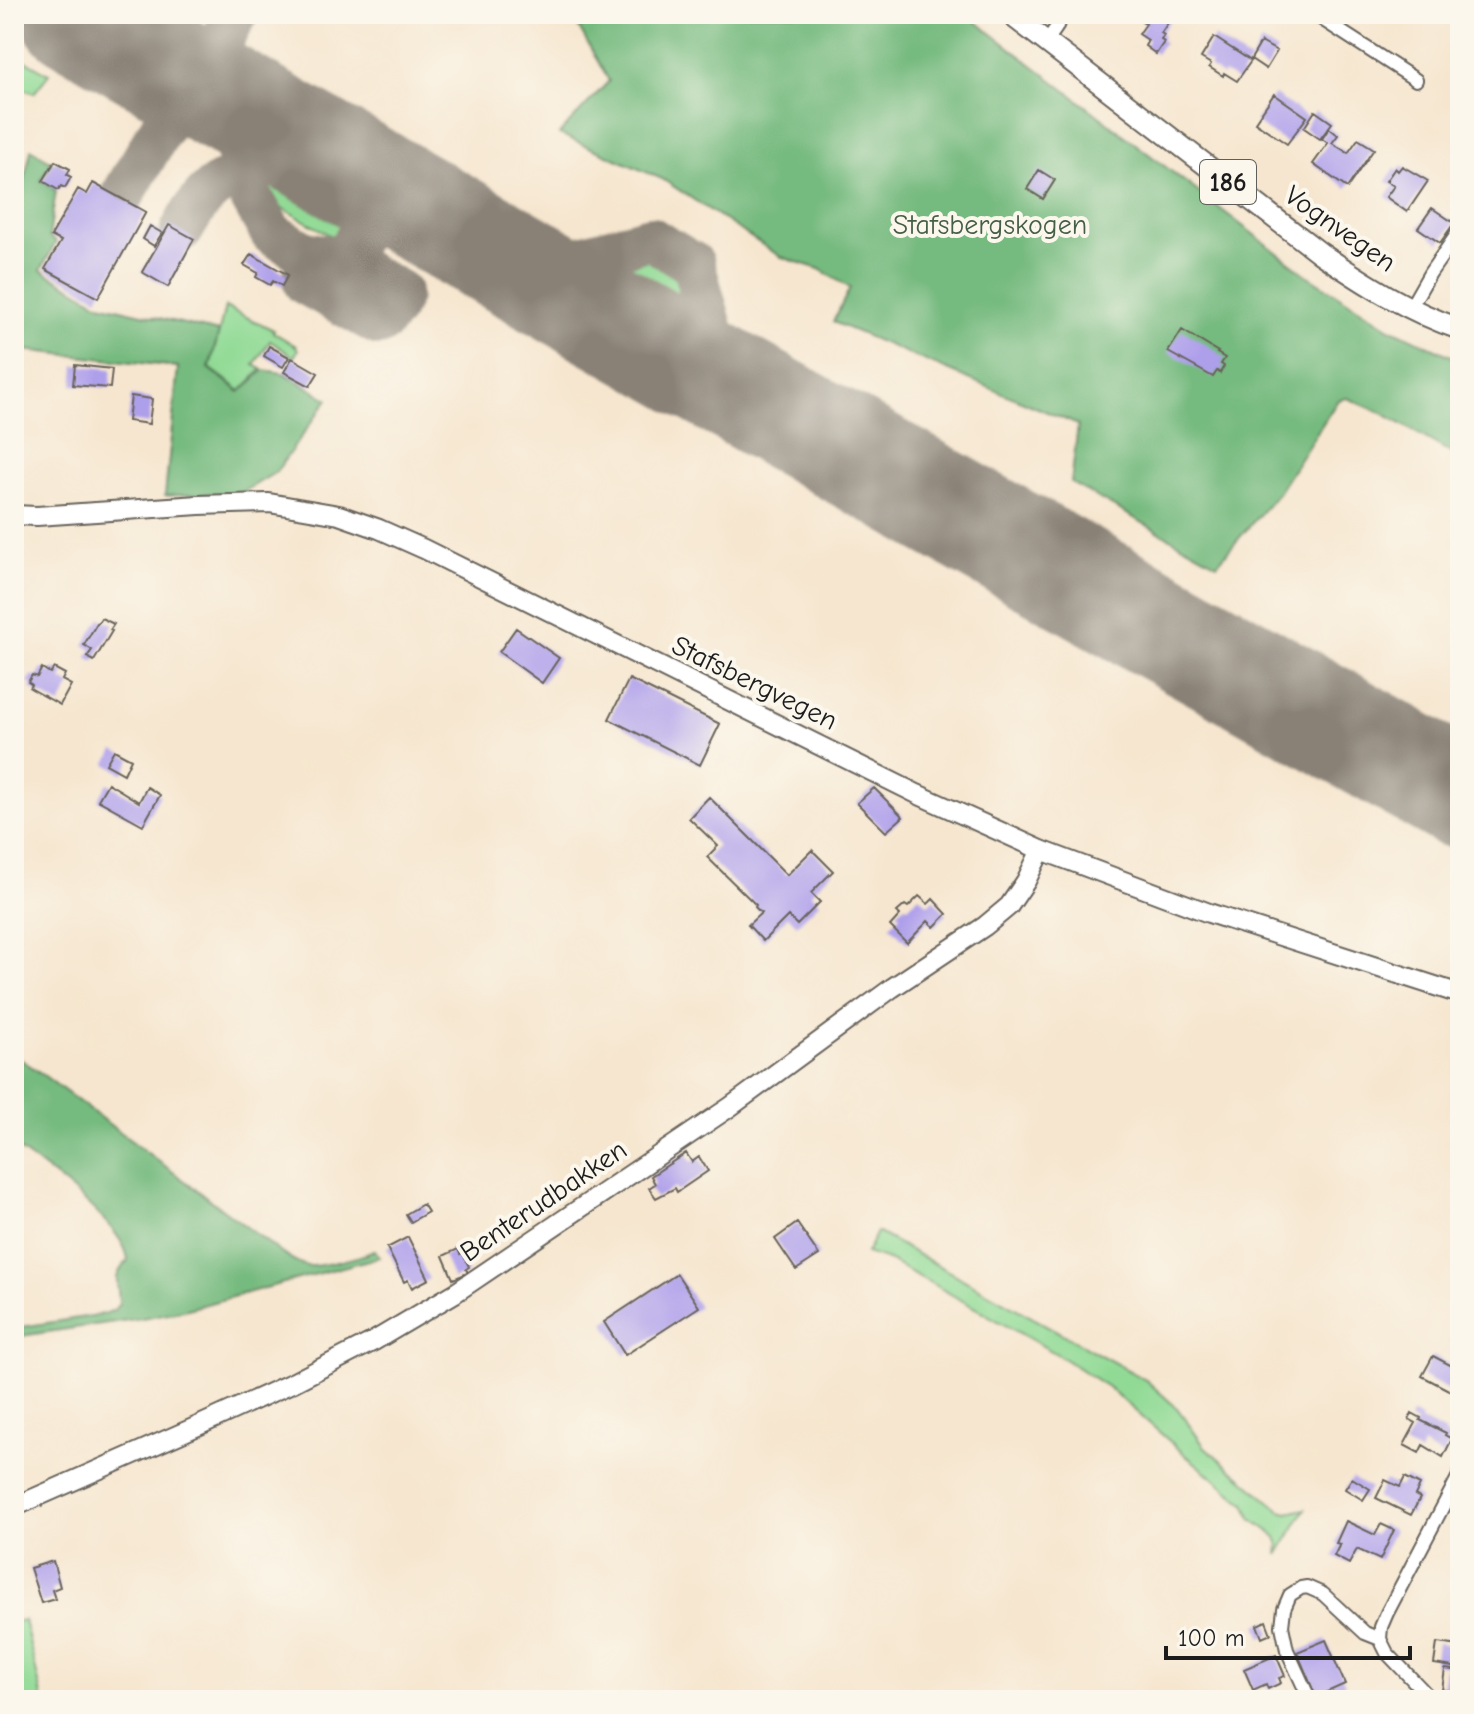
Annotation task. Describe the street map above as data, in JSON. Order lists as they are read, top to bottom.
{
  "streets": {
    "main road": [
      "186",
      "Vognvegen",
      "Stafsbergvegen",
      "Benterudbakken"
    ]
  },
  "crossings": [
    ["Stafsbergvegen", "Benterudbakken"]
  ],
  "parks": ["Stafsbergskogen"],
  "scale_bar": "100 m"
}
